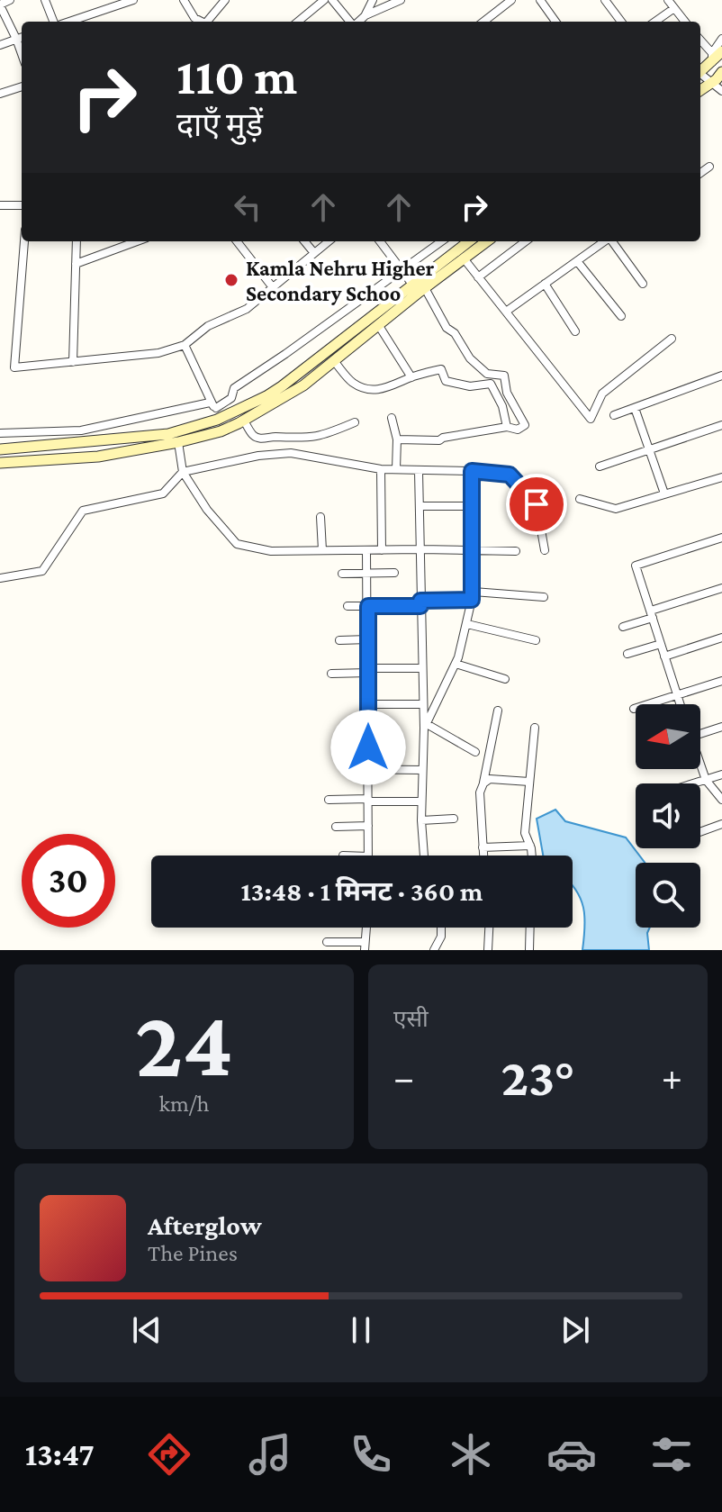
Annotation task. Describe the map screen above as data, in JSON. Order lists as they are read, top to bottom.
{
  "places": ["Kamla Nehru Higher Secondary Schoo"],
  "north": "left",
  "page": {
    "turn": ["110 m", "दाएँ मुड़ें"],
    "limit": "30",
    "trip": "13:48 · 1 मिनट · 360 m",
    "tile": [
      ["24", "km/h"],
      "एसी"
    ],
    "heat": ["−", "23°", "+"],
    "song": ["Afterglow", "The Pines"],
    "tabs": "13:47"
  }
}
